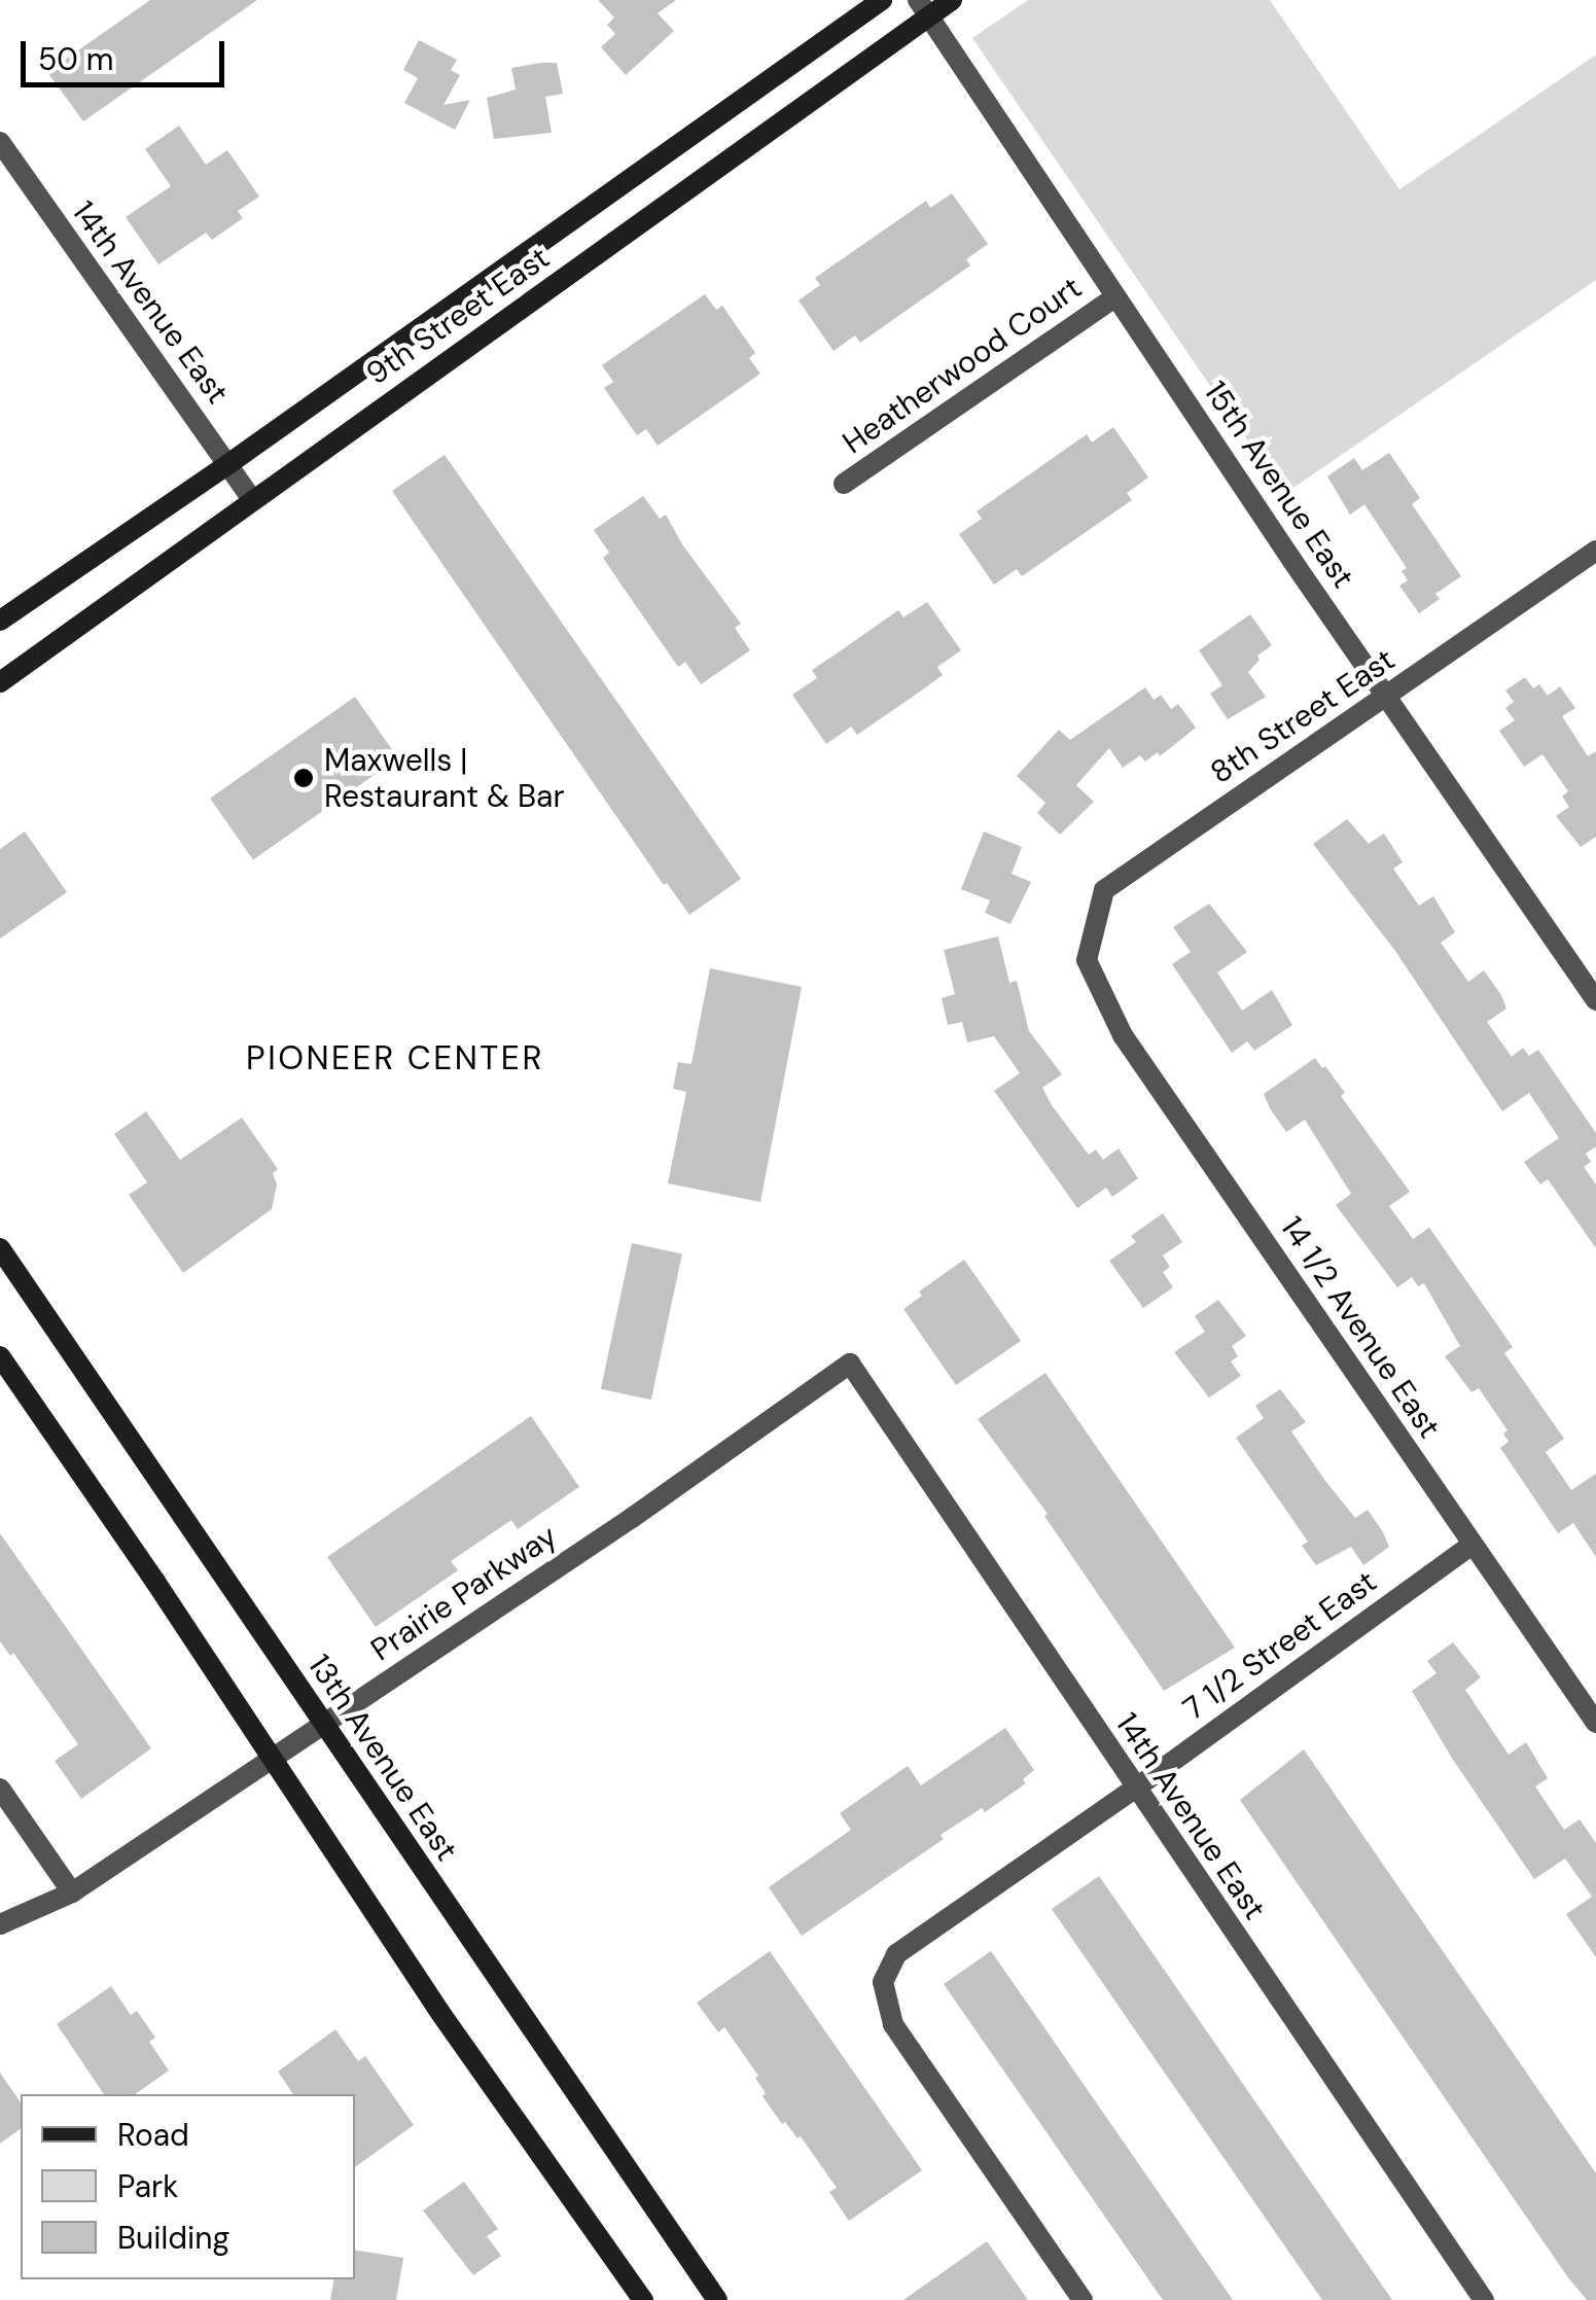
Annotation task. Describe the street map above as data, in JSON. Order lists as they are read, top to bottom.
{
  "streets": {
    "main road": ["9th Street East", "13th Avenue East"],
    "street": [
      "14th Avenue East",
      "Heatherwood Court",
      "15th Avenue East",
      "8th Street East",
      "14 1/2 Avenue East",
      "Prairie Parkway",
      "7 1/2 Street East"
    ]
  },
  "crossings": [
    ["14th Avenue East", "9th Street East"],
    ["14th Avenue East", "Prairie Parkway"],
    ["14th Avenue East", "7 1/2 Street East"],
    ["9th Street East", "15th Avenue East"],
    ["Heatherwood Court", "15th Avenue East"],
    ["15th Avenue East", "8th Street East"],
    ["8th Street East", "14 1/2 Avenue East"],
    ["14 1/2 Avenue East", "7 1/2 Street East"],
    ["Prairie Parkway", "13th Avenue East"]
  ],
  "districts": ["PIONEER CENTER"],
  "places": ["Maxwells | Restaurant & Bar"],
  "legend": ["Road", "Park", "Building"],
  "scale_bar": "50 m"
}
